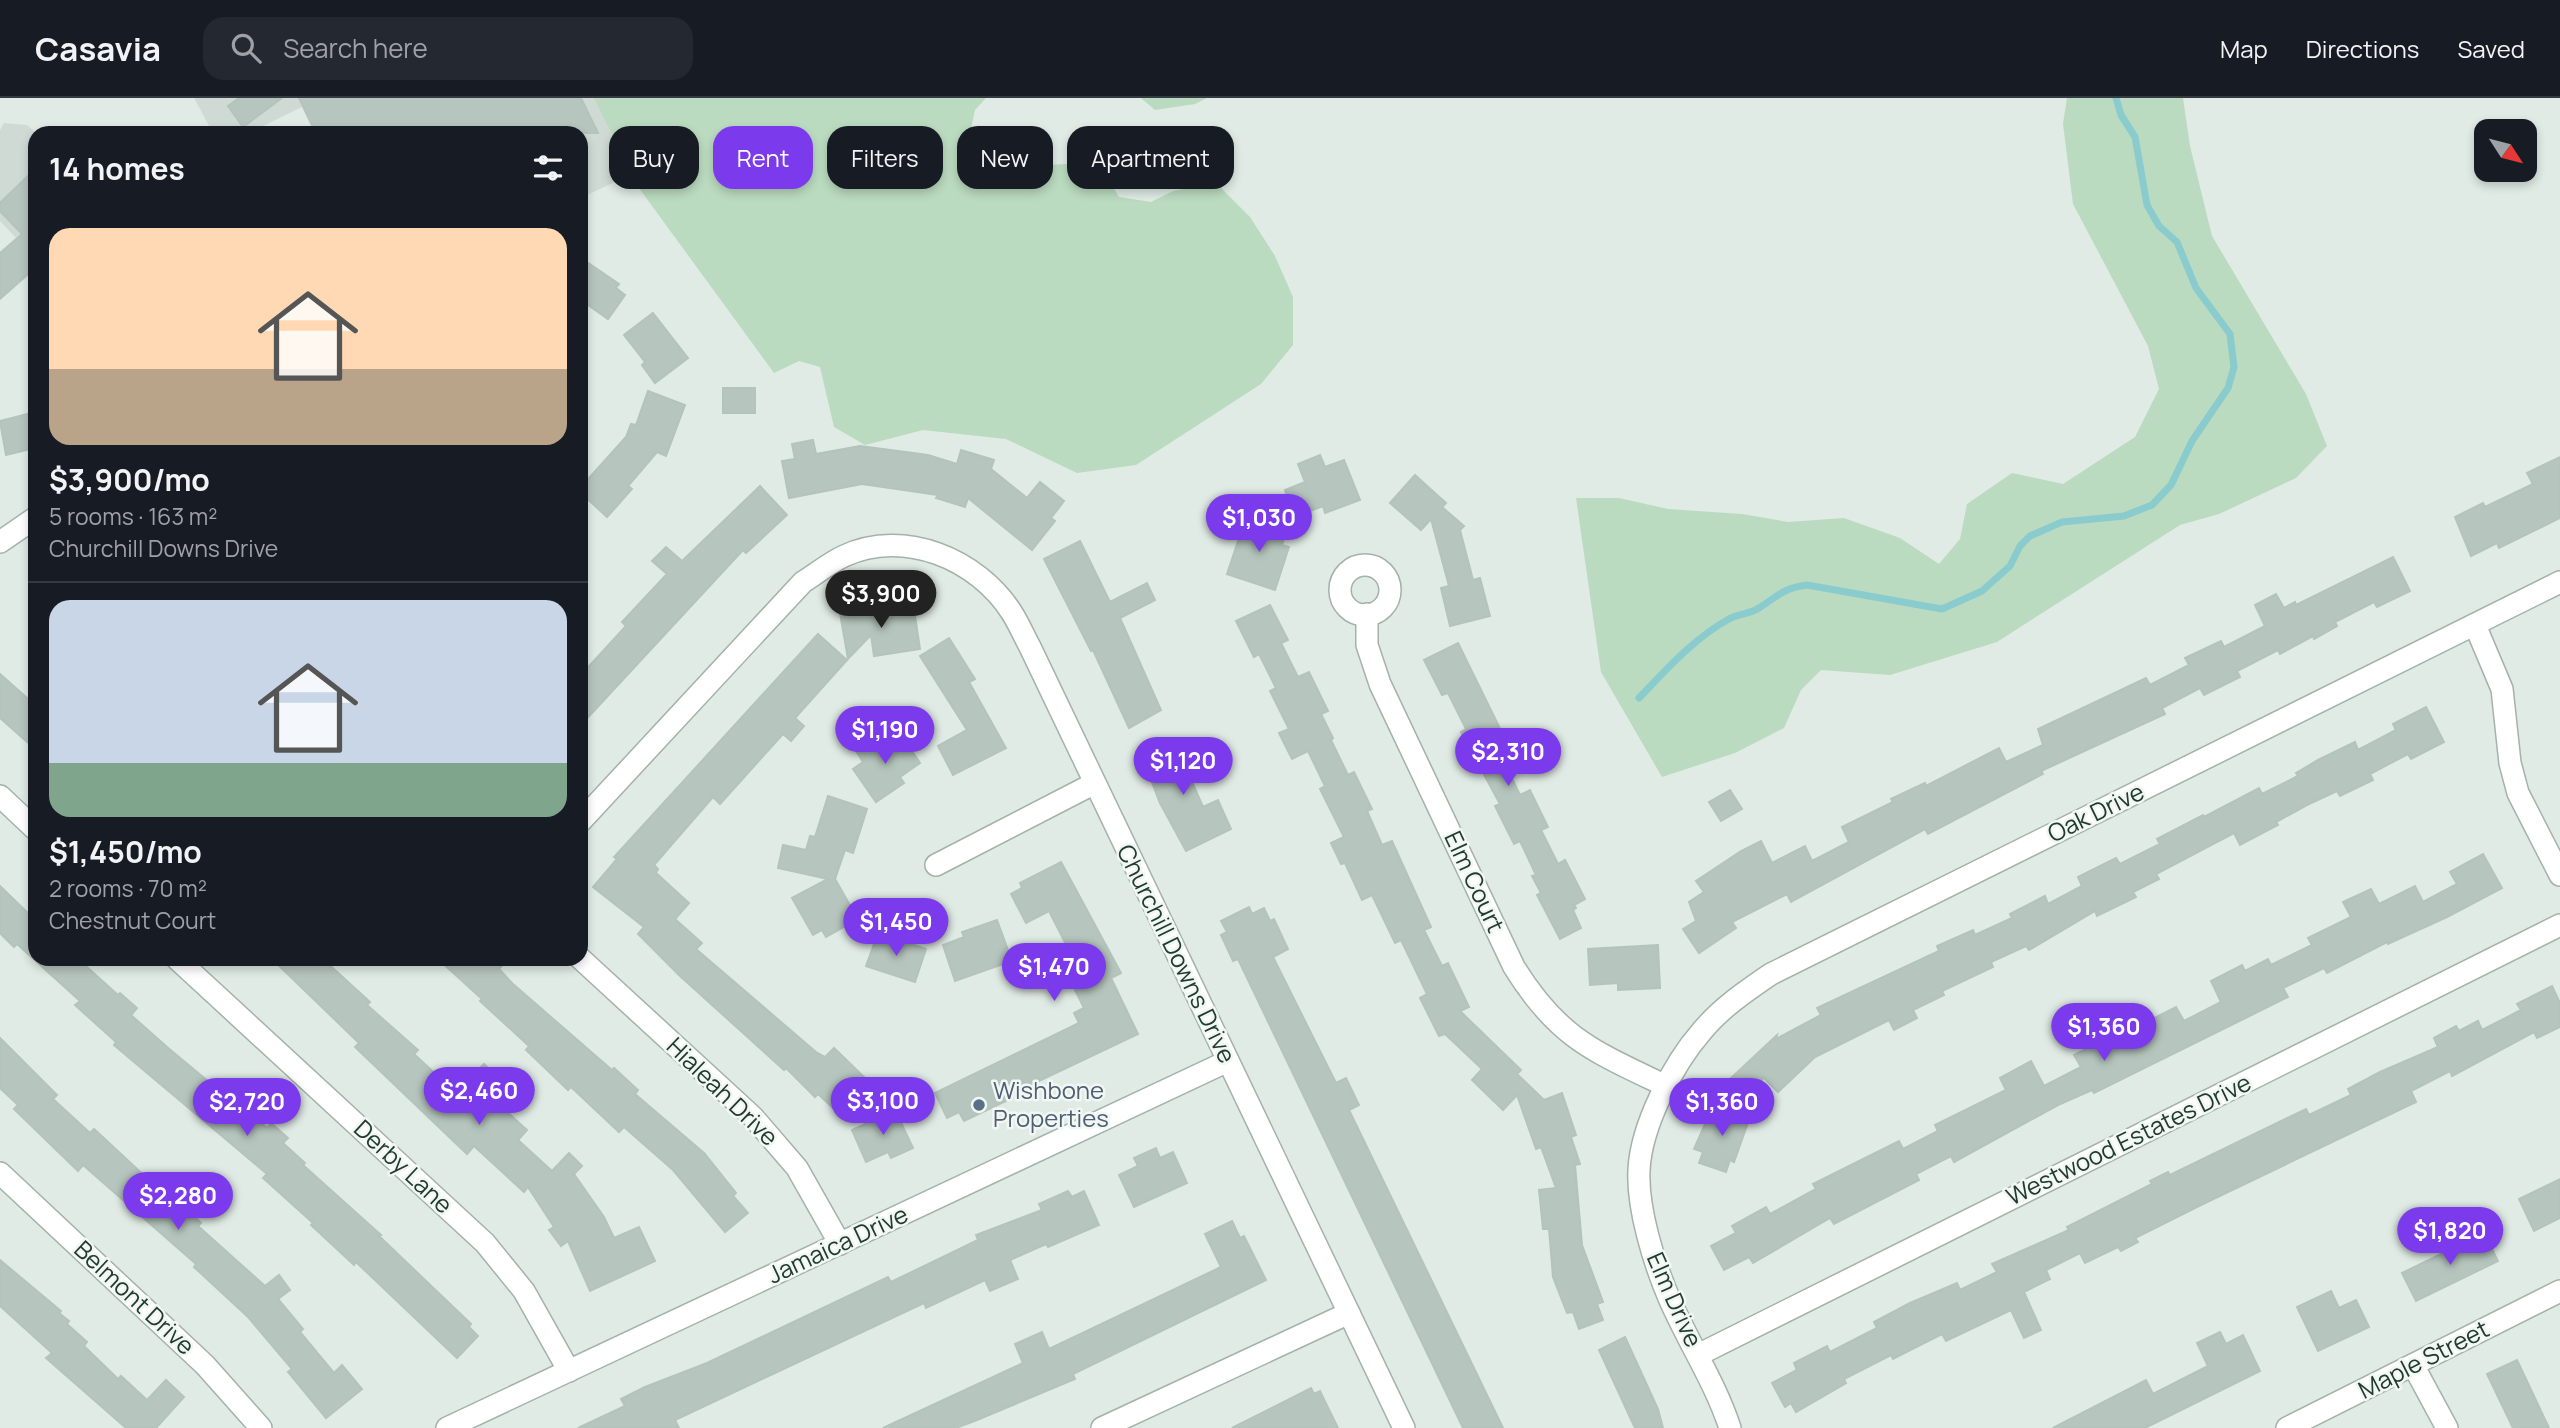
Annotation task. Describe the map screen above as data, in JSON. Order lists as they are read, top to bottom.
{
  "streets": {
    "street": [
      "Oak Drive",
      "Elm Court",
      "Churchill Downs Drive",
      "Hialeah Drive",
      "Westwood Estates Drive",
      "Derby Lane",
      "Jamaica Drive",
      "Belmont Drive",
      "Elm Drive",
      "Maple Street"
    ]
  },
  "crossings": [
    ["Oak Drive", "Elm Court"],
    ["Oak Drive", "Elm Drive"],
    ["Elm Court", "Elm Drive"],
    ["Churchill Downs Drive", "Jamaica Drive"],
    ["Hialeah Drive", "Jamaica Drive"],
    ["Westwood Estates Drive", "Elm Drive"],
    ["Derby Lane", "Jamaica Drive"]
  ],
  "places": ["Wishbone Properties"],
  "north": "bottom right",
  "page": {
    "header": "Casavia",
    "search": "Search here",
    "nav": ["Map", "Directions", "Saved"],
    "chip": [
      "Buy",
      "Rent",
      "Filters",
      "New",
      "Apartment"
    ],
    "heading": "14 homes",
    "list": [
      {
        "name": "$3,900/mo",
        "note": "5 rooms · 163 m² · Churchill Downs Drive"
      },
      {
        "name": "$1,450/mo",
        "note": "2 rooms · 70 m² · Chestnut Court"
      }
    ],
    "price": [
      "$1,030",
      "$3,900",
      "$1,190",
      "$2,310",
      "$1,120",
      "$1,450",
      "$1,470",
      "$1,360",
      "$2,460",
      "$3,100",
      "$2,720",
      "$1,360",
      "$2,280",
      "$1,820"
    ]
  }
}
